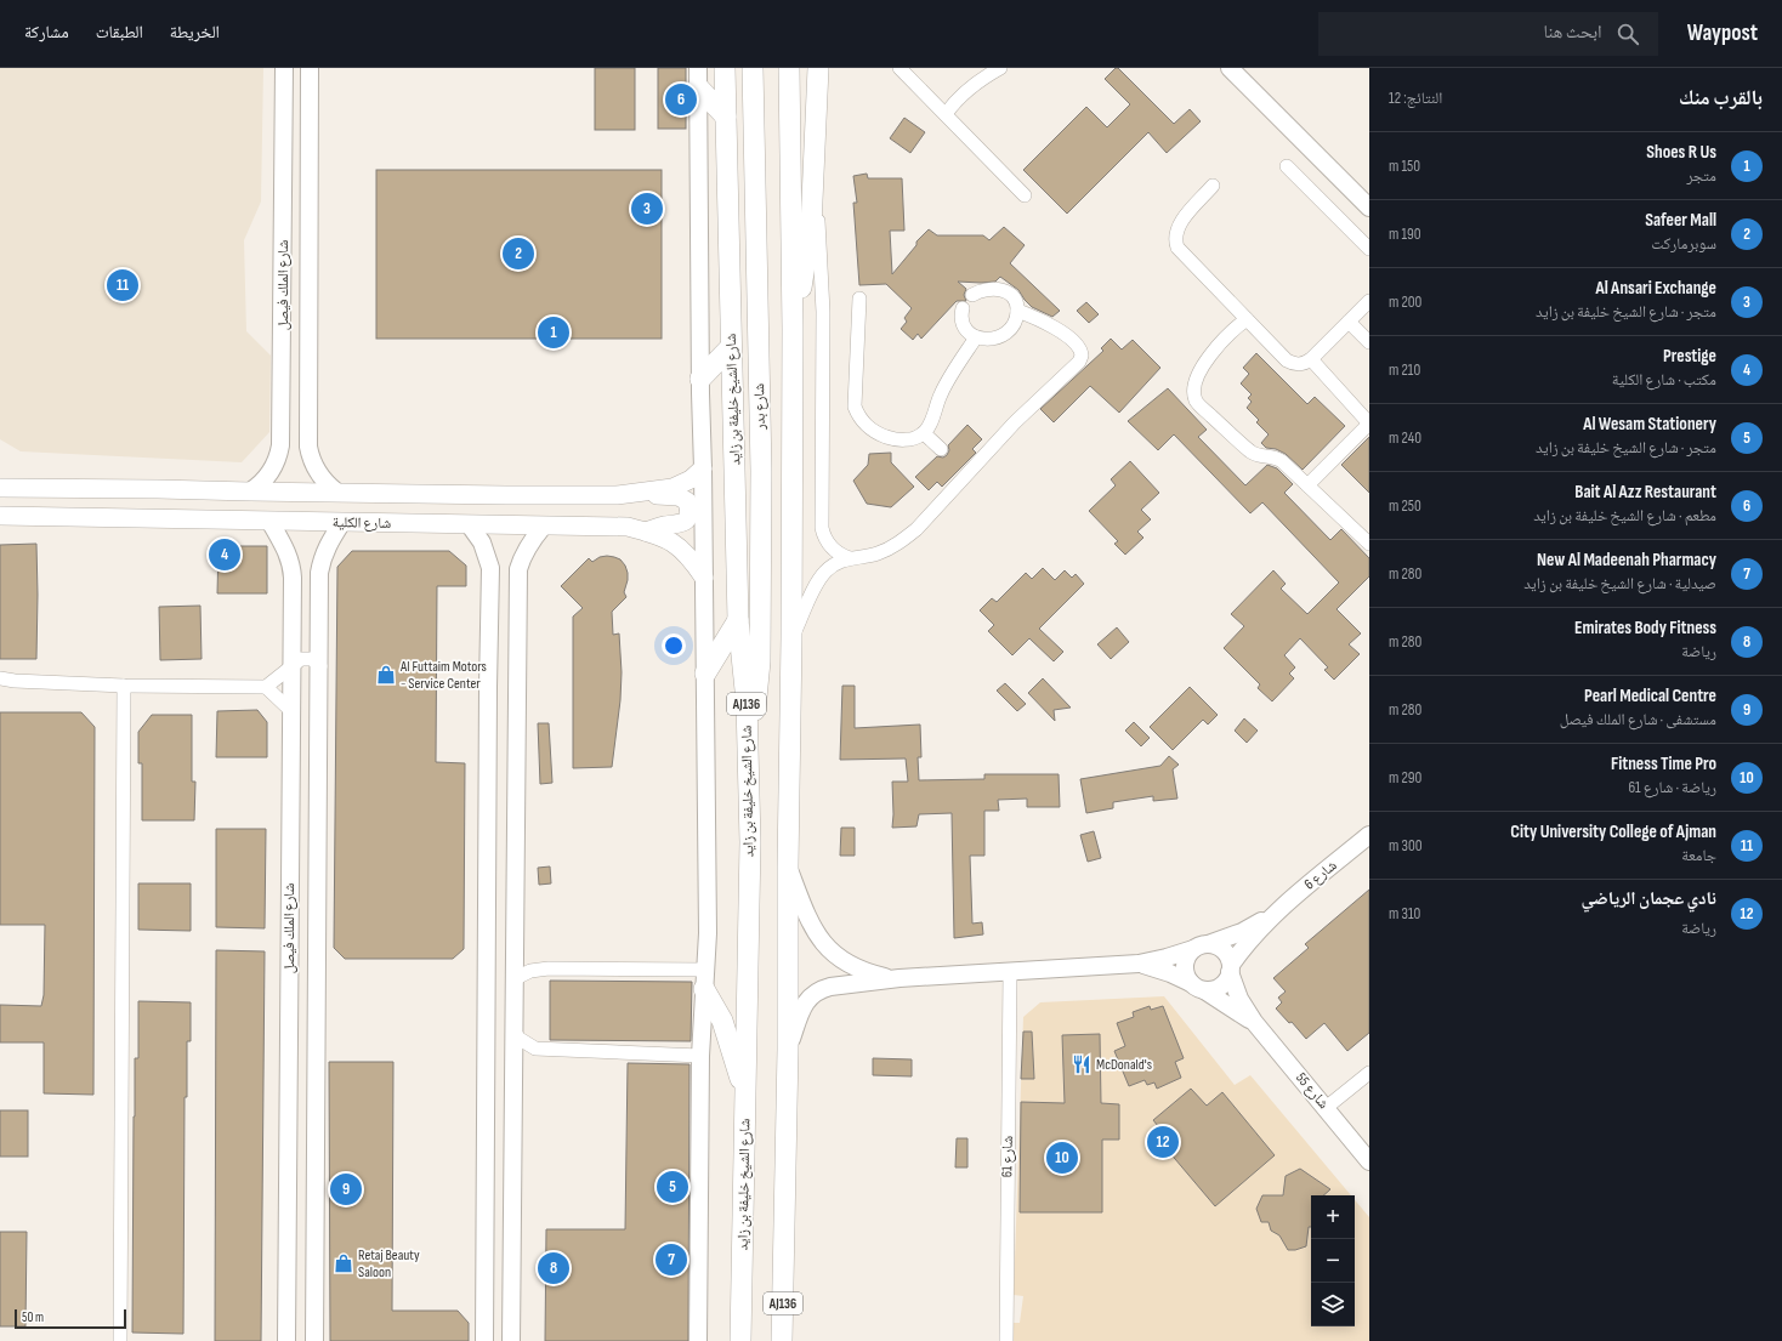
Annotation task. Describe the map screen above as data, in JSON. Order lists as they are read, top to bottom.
{
  "streets": {
    "main road": [
      "شارع الشيخ خليفة بن زايد",
      "شارع بدر",
      "شارع الكلية",
      "AJ136"
    ],
    "street": [
      "شارع الملك فيصل",
      "شارع 6",
      "شارع 55",
      "شارع 61"
    ]
  },
  "crossings": [
    ["شارع الملك فيصل", "شارع الكلية"],
    ["شارع الشيخ خليفة بن زايد", "شارع بدر"],
    ["شارع 6", "شارع 55"]
  ],
  "places": {
    "shop": ["Al Futtaim Motors - Service Center", "Retaj Beauty Saloon"],
    "restaurant": ["McDonald's"]
  },
  "scale_bar": "50 m",
  "page": {
    "header": "Waypost",
    "search": "ابحث هنا",
    "nav": ["الخريطة", "الطبقات", "مشاركة"],
    "heading": ["بالقرب منك", "النتائج: 12"],
    "pins": [
      "6",
      "3",
      "2",
      "11",
      "1",
      "4",
      "12",
      "10",
      "5",
      "9",
      "7",
      "8"
    ],
    "list": [
      {
        "mark": "1",
        "name": "Shoes R Us",
        "note": "متجر",
        "value": "150 m"
      },
      {
        "mark": "2",
        "name": "Safeer Mall",
        "note": "سوبرماركت",
        "value": "190 m"
      },
      {
        "mark": "3",
        "name": "Al Ansari Exchange",
        "note": "متجر · شارع الشيخ خليفة بن زايد",
        "value": "200 m"
      },
      {
        "mark": "4",
        "name": "Prestige",
        "note": "مكتب · شارع الكلية",
        "value": "210 m"
      },
      {
        "mark": "5",
        "name": "Al Wesam Stationery",
        "note": "متجر · شارع الشيخ خليفة بن زايد",
        "value": "240 m"
      },
      {
        "mark": "6",
        "name": "Bait Al Azz Restaurant",
        "note": "مطعم · شارع الشيخ خليفة بن زايد",
        "value": "250 m"
      },
      {
        "mark": "7",
        "name": "New Al Madeenah Pharmacy",
        "note": "صيدلية · شارع الشيخ خليفة بن زايد",
        "value": "280 m"
      },
      {
        "mark": "8",
        "name": "Emirates Body Fitness",
        "note": "رياضة",
        "value": "280 m"
      },
      {
        "mark": "9",
        "name": "Pearl Medical Centre",
        "note": "مستشفى · شارع الملك فيصل",
        "value": "280 m"
      },
      {
        "mark": "10",
        "name": "Fitness Time Pro",
        "note": "رياضة · شارع 61",
        "value": "290 m"
      },
      {
        "mark": "11",
        "name": "City University College of Ajman",
        "note": "جامعة",
        "value": "300 m"
      },
      {
        "mark": "12",
        "name": "نادي عجمان الرياضي",
        "note": "رياضة",
        "value": "310 m"
      }
    ],
    "map_buttons": ["+", "−"],
    "scale": "50 m"
  }
}
